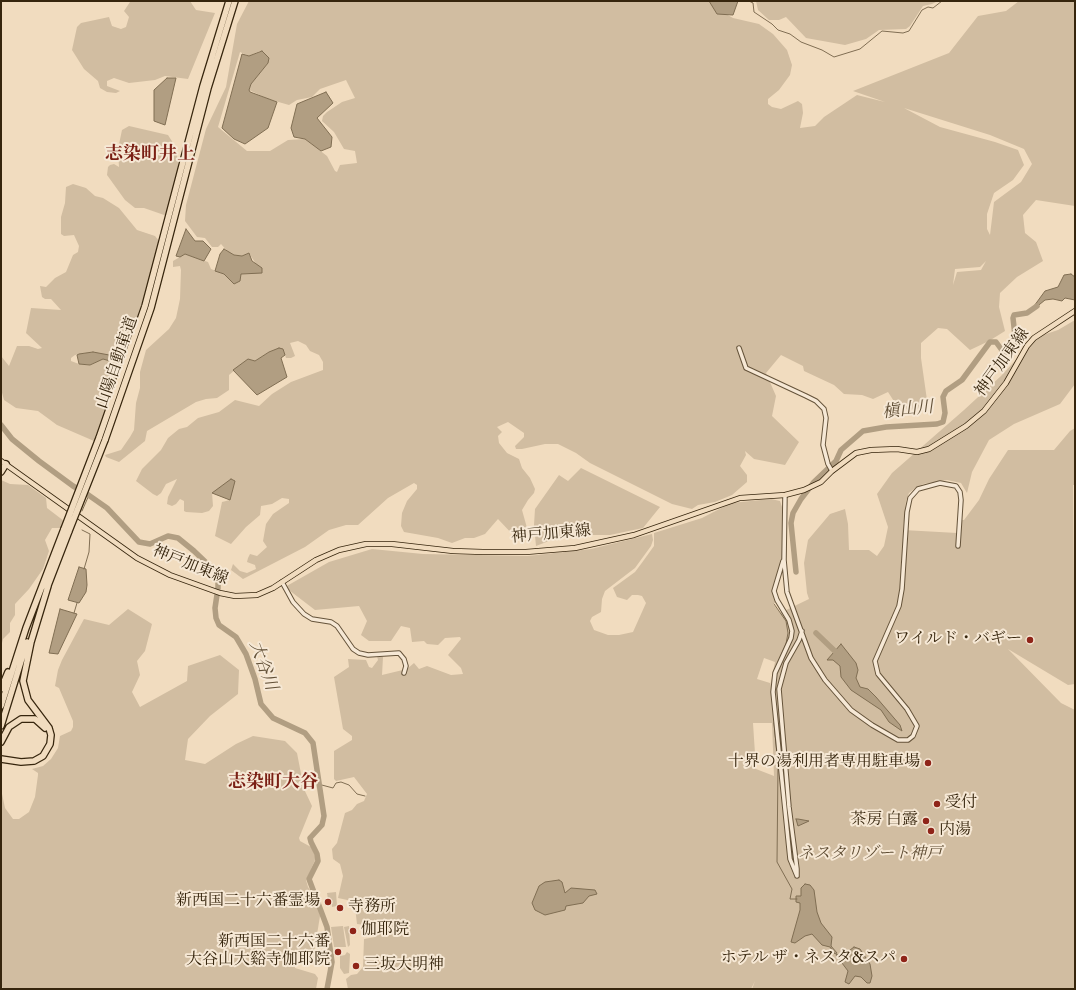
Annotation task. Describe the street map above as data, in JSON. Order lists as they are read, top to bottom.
{
  "streets": {
    "highway": ["山陽自動車道"],
    "main road": ["神戸加東線"]
  },
  "districts": ["志染町井上", "志染町大谷"],
  "water": ["槇山川", "大谷川"],
  "parks": ["ネスタリゾート神戸"],
  "places": [
    "ワイルド・バギー",
    "十界の湯利用者専用駐車場",
    "受付",
    "茶房 白露",
    "内湯",
    "新西国二十六番霊場",
    "寺務所",
    "伽耶院",
    "新西国二十六番 大谷山大谿寺伽耶院",
    "ホテル ザ・ネスタ&スパ",
    "三坂大明神"
  ]
}
